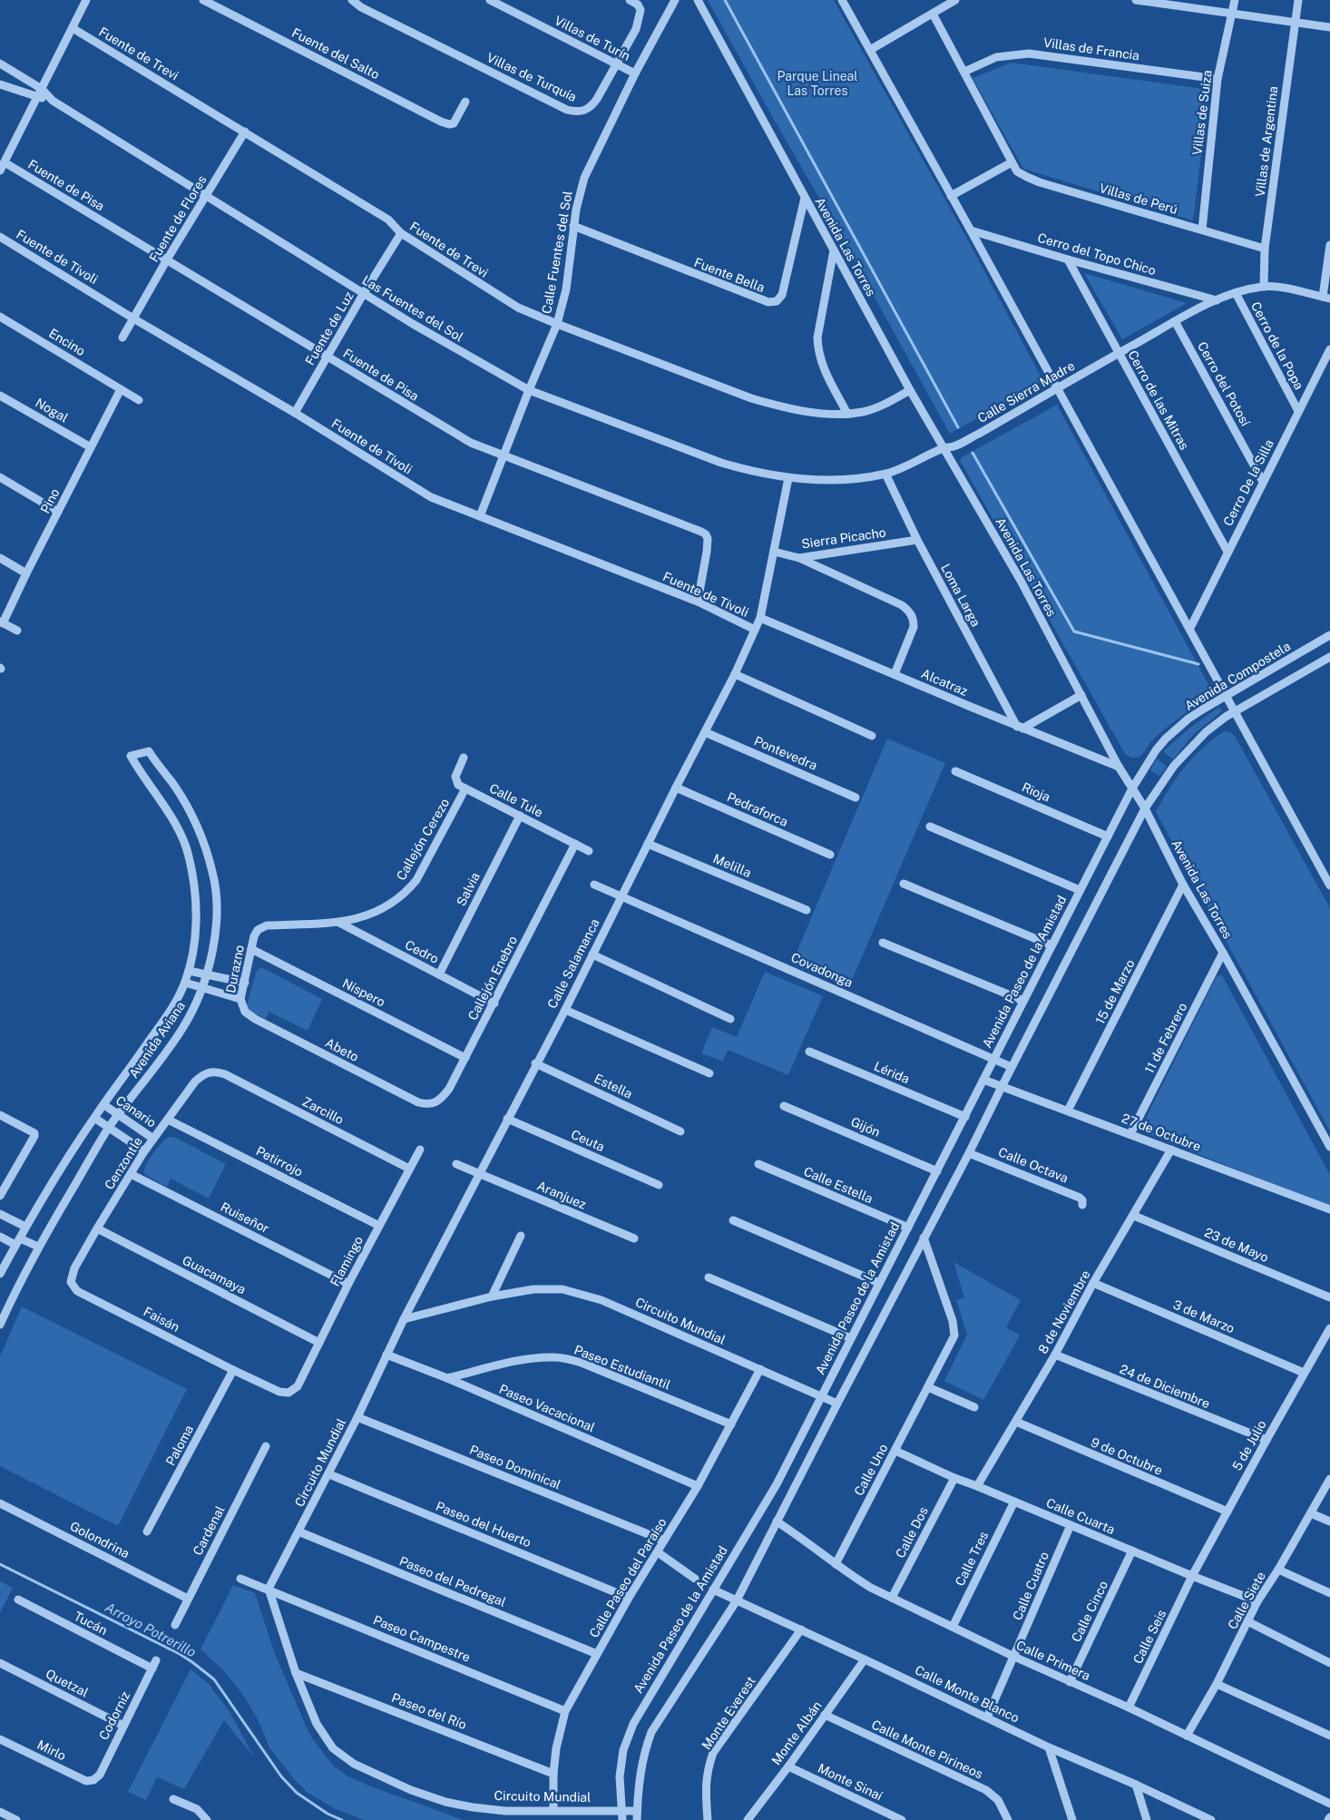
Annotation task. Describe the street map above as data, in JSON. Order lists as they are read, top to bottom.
{
  "streets": {
    "street": [
      "Villas de Turín",
      "Villas de Francia",
      "Fuente de Trevi",
      "Fuente del Salto",
      "Villas de Turquía",
      "Villas de Suiza",
      "Villas de Argentina",
      "Fuente de Pisa",
      "Villas de Perú",
      "Fuente de Flores",
      "Avenida Las Torres",
      "Calle Fuentes del Sol",
      "Cerro del Topo Chico",
      "Fuente de Tívoli",
      "Fuente Bella",
      "Las Fuentes del Sol",
      "Fuente de Luz",
      "Encino",
      "Cerro de la Popa",
      "Cerro del Potosí",
      "Calle Sierra Madre",
      "Cerro de las Mitras",
      "Nogal",
      "Cerro De la Silla",
      "Pino",
      "Sierra Picacho",
      "Loma Larga",
      "Avenida Compostela",
      "Alcatraz",
      "Pontevedra",
      "Rioja",
      "Calle Tule",
      "Pedraforca",
      "Callejón Cerezo",
      "Melilla",
      "Salvia",
      "Cedro",
      "Calle Salamanca",
      "Durazno",
      "Covadonga",
      "Avenida Paseo de la Amistad",
      "Callejón Enebro",
      "15 de Marzo",
      "Níspero",
      "11 de Febrero",
      "Avenida Aviana",
      "Abeto",
      "Lérida",
      "Estella",
      "Zarcillo",
      "Canario",
      "Gijón",
      "27 de Octubre",
      "Ceuta",
      "Petirrojo",
      "Cenzontle",
      "Calle Octava",
      "Calle Estella",
      "Aranjuez",
      "Ruiseñor",
      "23 de Mayo",
      "Flamingo",
      "Guacamaya",
      "8 de Noviembre",
      "3 de Marzo",
      "Faisán",
      "Circuito Mundial",
      "Paseo Estudiantil",
      "24 de Diciembre",
      "Paseo Vacacional",
      "Paloma",
      "5 de Julio",
      "9 de Octubre",
      "Paseo Dominical",
      "Calle Uno",
      "Calle Cuarta",
      "Paseo del Huerto",
      "Cardenal",
      "Calle Dos",
      "Golondrina",
      "Calle Tres",
      "Calle Paseo del Paraíso",
      "Paseo del Pedregal",
      "Calle Cuatro",
      "Calle Siete",
      "Calle Cinco",
      "Tucán",
      "Calle Seis",
      "Paseo Campestre",
      "Calle Primera",
      "Quetzal",
      "Calle Monte Blanco",
      "Paseo del Río",
      "Monte Everest",
      "Codorniz",
      "Monte Albán",
      "Calle Monte Pirineos",
      "Mirlo",
      "Monte Sinaí"
    ]
  },
  "crossings": [
    ["Villas de Turín", "Villas de Turquía"],
    ["Villas de Turín", "Calle Fuentes del Sol"],
    ["Villas de Francia", "Villas de Suiza"],
    ["Villas de Francia", "Villas de Perú"],
    ["Fuente de Trevi", "Fuente de Flores"],
    ["Fuente de Trevi", "Avenida Las Torres"],
    ["Fuente de Trevi", "Calle Fuentes del Sol"],
    ["Fuente de Trevi", "Fuente de Luz"],
    ["Villas de Suiza", "Villas de Perú"],
    ["Villas de Argentina", "Villas de Perú"],
    ["Villas de Argentina", "Calle Sierra Madre"],
    ["Fuente de Pisa", "Fuente de Flores"],
    ["Fuente de Pisa", "Calle Fuentes del Sol"],
    ["Fuente de Pisa", "Fuente de Tívoli"],
    ["Fuente de Pisa", "Fuente de Luz"],
    ["Fuente de Flores", "Fuente de Tívoli"],
    ["Fuente de Flores", "Las Fuentes del Sol"],
    ["Avenida Las Torres", "Fuente Bella"],
    ["Avenida Las Torres", "Calle Sierra Madre"],
    ["Avenida Las Torres", "Avenida Compostela"],
    ["Avenida Las Torres", "Alcatraz"],
    ["Avenida Las Torres", "Avenida Paseo de la Amistad"],
    ["Avenida Las Torres", "15 de Marzo"],
    ["Avenida Las Torres", "11 de Febrero"],
    ["Calle Fuentes del Sol", "Fuente de Tívoli"],
    ["Calle Fuentes del Sol", "Fuente Bella"],
    ["Calle Fuentes del Sol", "Las Fuentes del Sol"],
    ["Cerro del Topo Chico", "Calle Sierra Madre"],
    ["Cerro del Topo Chico", "Cerro de las Mitras"],
    ["Fuente de Tívoli", "Fuente de Luz"],
    ["Fuente de Tívoli", "Calle Salamanca"],
    ["Las Fuentes del Sol", "Fuente de Luz"],
    ["Las Fuentes del Sol", "Calle Sierra Madre"],
    ["Las Fuentes del Sol", "Calle Salamanca"],
    ["Encino", "Pino"],
    ["Cerro de la Popa", "Calle Sierra Madre"],
    ["Cerro de la Popa", "Cerro De la Silla"],
    ["Cerro del Potosí", "Calle Sierra Madre"],
    ["Cerro del Potosí", "Cerro De la Silla"],
    ["Calle Sierra Madre", "Cerro de las Mitras"],
    ["Calle Sierra Madre", "Loma Larga"],
    ["Calle Sierra Madre", "Calle Salamanca"],
    ["Cerro de las Mitras", "Cerro De la Silla"],
    ["Nogal", "Pino"],
    ["Sierra Picacho", "Loma Larga"],
    ["Sierra Picacho", "Calle Salamanca"],
    ["Loma Larga", "Alcatraz"],
    ["Avenida Compostela", "Avenida Paseo de la Amistad"],
    ["Alcatraz", "Calle Salamanca"],
    ["Pontevedra", "Calle Salamanca"],
    ["Rioja", "Avenida Paseo de la Amistad"],
    ["Calle Tule", "Callejón Cerezo"],
    ["Calle Tule", "Salvia"],
    ["Calle Tule", "Callejón Enebro"],
    ["Pedraforca", "Calle Salamanca"],
    ["Callejón Cerezo", "Cedro"],
    ["Callejón Cerezo", "Durazno"],
    ["Melilla", "Calle Salamanca"],
    ["Salvia", "Cedro"],
    ["Cedro", "Callejón Enebro"],
    ["Calle Salamanca", "Covadonga"],
    ["Calle Salamanca", "Estella"],
    ["Calle Salamanca", "Ceuta"],
    ["Calle Salamanca", "Aranjuez"],
    ["Calle Salamanca", "Circuito Mundial"],
    ["Durazno", "Níspero"],
    ["Durazno", "Abeto"],
    ["Covadonga", "Avenida Paseo de la Amistad"],
    ["Avenida Paseo de la Amistad", "Lérida"],
    ["Avenida Paseo de la Amistad", "Gijón"],
    ["Avenida Paseo de la Amistad", "27 de Octubre"],
    ["Avenida Paseo de la Amistad", "Calle Estella"],
    ["Avenida Paseo de la Amistad", "Circuito Mundial"],
    ["Avenida Paseo de la Amistad", "Calle Monte Blanco"],
    ["Callejón Enebro", "Níspero"],
    ["Callejón Enebro", "Abeto"],
    ["15 de Marzo", "27 de Octubre"],
    ["11 de Febrero", "27 de Octubre"],
    ["Avenida Aviana", "Canario"],
    ["Zarcillo", "Cenzontle"],
    ["Zarcillo", "Flamingo"],
    ["Canario", "Cenzontle"],
    ["27 de Octubre", "8 de Noviembre"],
    ["Petirrojo", "Cenzontle"],
    ["Petirrojo", "Flamingo"],
    ["Cenzontle", "Ruiseñor"],
    ["Cenzontle", "Guacamaya"],
    ["Cenzontle", "Faisán"],
    ["Ruiseñor", "Flamingo"],
    ["23 de Mayo", "8 de Noviembre"],
    ["Flamingo", "Guacamaya"],
    ["Flamingo", "Faisán"],
    ["8 de Noviembre", "3 de Marzo"],
    ["8 de Noviembre", "24 de Diciembre"],
    ["8 de Noviembre", "9 de Octubre"],
    ["8 de Noviembre", "Calle Cuarta"],
    ["3 de Marzo", "5 de Julio"],
    ["Faisán", "Paloma"],
    ["Circuito Mundial", "Paseo Vacacional"],
    ["Circuito Mundial", "Paseo Dominical"],
    ["Circuito Mundial", "Paseo del Huerto"],
    ["Circuito Mundial", "Calle Paseo del Paraíso"],
    ["Circuito Mundial", "Paseo del Pedregal"],
    ["Circuito Mundial", "Paseo Campestre"],
    ["Circuito Mundial", "Paseo del Río"],
    ["Paseo Estudiantil", "Paseo Vacacional"],
    ["Paseo Estudiantil", "Calle Paseo del Paraíso"],
    ["24 de Diciembre", "5 de Julio"],
    ["Paseo Vacacional", "Calle Paseo del Paraíso"],
    ["5 de Julio", "9 de Octubre"],
    ["5 de Julio", "Calle Cuarta"],
    ["5 de Julio", "Calle Seis"],
    ["Paseo Dominical", "Calle Paseo del Paraíso"],
    ["Calle Uno", "Calle Cuarta"],
    ["Calle Uno", "Calle Primera"],
    ["Calle Cuarta", "Calle Dos"],
    ["Calle Cuarta", "Calle Tres"],
    ["Calle Cuarta", "Calle Cuatro"],
    ["Calle Cuarta", "Calle Siete"],
    ["Calle Cuarta", "Calle Cinco"],
    ["Calle Cuarta", "Calle Seis"],
    ["Paseo del Huerto", "Calle Paseo del Paraíso"],
    ["Cardenal", "Golondrina"],
    ["Calle Dos", "Calle Primera"],
    ["Calle Tres", "Calle Primera"],
    ["Calle Paseo del Paraíso", "Paseo del Pedregal"],
    ["Calle Paseo del Paraíso", "Paseo Campestre"],
    ["Calle Paseo del Paraíso", "Paseo del Río"],
    ["Calle Cuatro", "Calle Primera"],
    ["Calle Cuatro", "Calle Monte Blanco"],
    ["Calle Siete", "Calle Primera"],
    ["Calle Cinco", "Calle Primera"],
    ["Tucán", "Codorniz"],
    ["Calle Seis", "Calle Primera"],
    ["Quetzal", "Codorniz"],
    ["Calle Monte Blanco", "Monte Everest"],
    ["Calle Monte Blanco", "Monte Albán"],
    ["Codorniz", "Mirlo"],
    ["Monte Albán", "Calle Monte Pirineos"],
    ["Monte Albán", "Monte Sinaí"]
  ],
  "water": ["Arroyo Potrerillo"],
  "parks": ["Parque Lineal Las Torres"]
}
